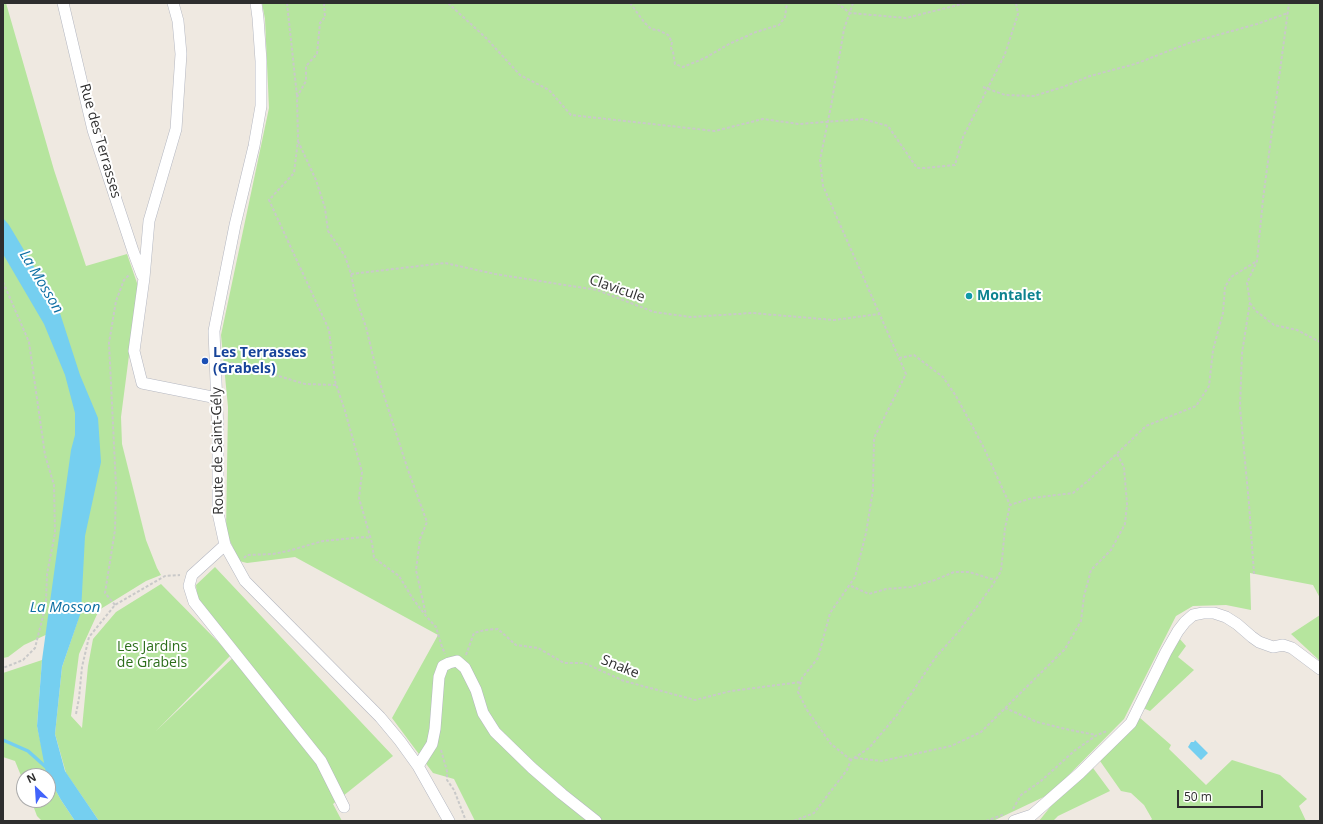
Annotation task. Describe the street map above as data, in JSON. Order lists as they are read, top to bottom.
{
  "streets": {
    "street": ["Rue des Terrasses", "Route de Saint-Gély"],
    "path": ["Clavicule", "Snake"]
  },
  "crossings": [
    ["Rue des Terrasses", "Route de Saint-Gély"]
  ],
  "water": ["La Mosson"],
  "parks": ["Les Jardins de Grabels"],
  "places": ["Montalet", "Les Terrasses (Grabels)"],
  "scale_bar": "50 m",
  "north": "top left"
}
